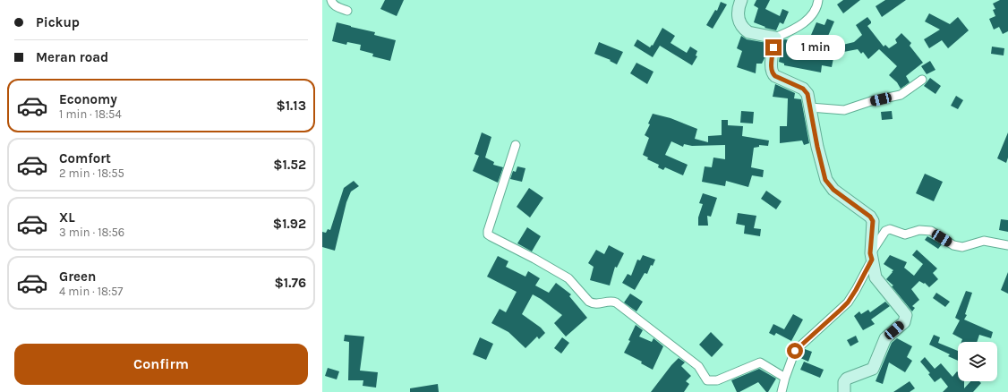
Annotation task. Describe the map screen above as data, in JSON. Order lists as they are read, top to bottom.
{
  "page": {
    "banner": ["Pickup", "Meran road"],
    "bubble": "1 min",
    "list": [
      {
        "name": "Economy",
        "note": "1 min · 18:54",
        "value": "$1.13"
      },
      {
        "name": "Comfort",
        "note": "2 min · 18:55",
        "value": "$1.52"
      },
      {
        "name": "XL",
        "note": "3 min · 18:56",
        "value": "$1.92"
      },
      {
        "name": "Green",
        "note": "4 min · 18:57",
        "value": "$1.76"
      }
    ],
    "buttons": "Confirm"
  }
}
